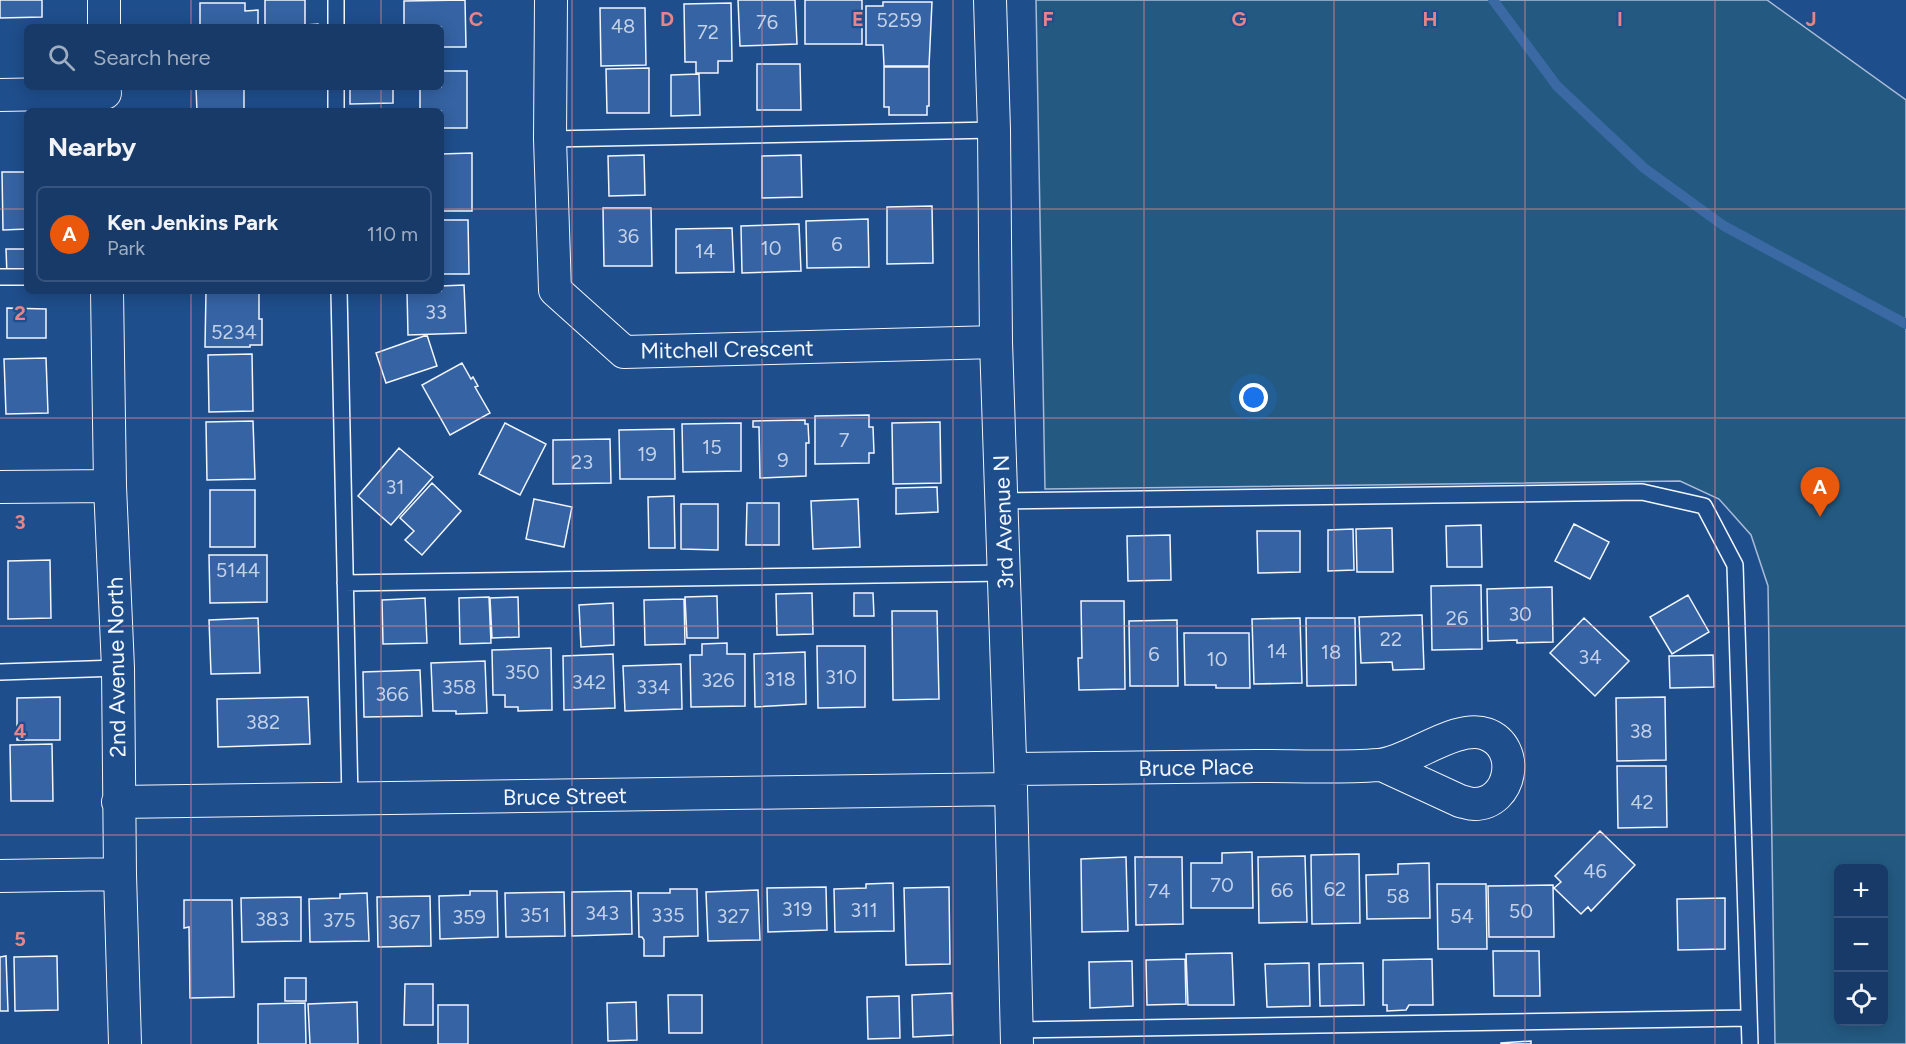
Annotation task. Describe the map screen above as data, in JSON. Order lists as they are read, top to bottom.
{
  "streets": {
    "street": [
      "Mitchell Crescent",
      "3rd Avenue N",
      "2nd Avenue North",
      "Bruce Place",
      "Bruce Street"
    ]
  },
  "crossings": [
    ["Mitchell Crescent", "3rd Avenue N"],
    ["3rd Avenue N", "Bruce Place"],
    ["3rd Avenue N", "Bruce Street"],
    ["2nd Avenue North", "Bruce Street"],
    ["Bruce Place", "Bruce Street"]
  ],
  "house_numbers": [
    "5259",
    "76",
    "48",
    "72",
    "36",
    "6",
    "10",
    "14",
    "33",
    "5234",
    "7",
    "15",
    "19",
    "9",
    "23",
    "31",
    "5144",
    "30",
    "26",
    "22",
    "14",
    "18",
    "6",
    "34",
    "10",
    "350",
    "310",
    "318",
    "326",
    "342",
    "358",
    "334",
    "366",
    "382",
    "38",
    "42",
    "46",
    "70",
    "62",
    "66",
    "74",
    "58",
    "319",
    "311",
    "50",
    "343",
    "351",
    "335",
    "327",
    "54",
    "359",
    "383",
    "375",
    "367"
  ],
  "page": {
    "search": "Search here",
    "heading": "Nearby",
    "list": [
      {
        "mark": "A",
        "name": "Ken Jenkins Park",
        "note": "Park",
        "value": "110 m"
      }
    ],
    "pins": "A",
    "map_buttons": ["+", "−"]
  },
  "grid": {
    "columns": [
      "C",
      "D",
      "E",
      "F",
      "G",
      "H",
      "I",
      "J"
    ],
    "rows": [
      "2",
      "3",
      "4",
      "5"
    ]
  }
}
